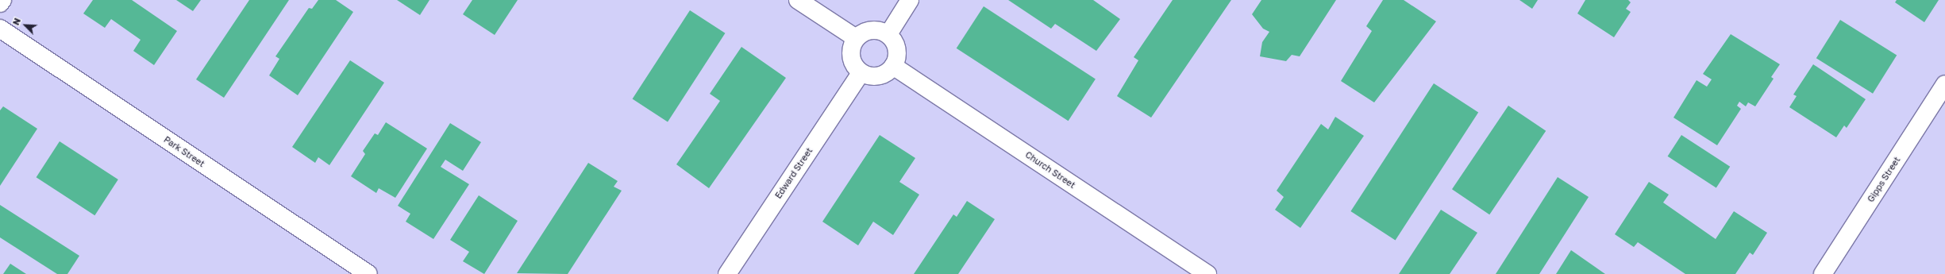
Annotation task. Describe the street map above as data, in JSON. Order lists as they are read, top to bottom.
{
  "streets": {
    "street": [
      "Park Street",
      "Church Street",
      "Edward Street",
      "Gipps Street"
    ]
  },
  "crossings": [
    ["Church Street", "Edward Street"]
  ],
  "north": "top left"
}
